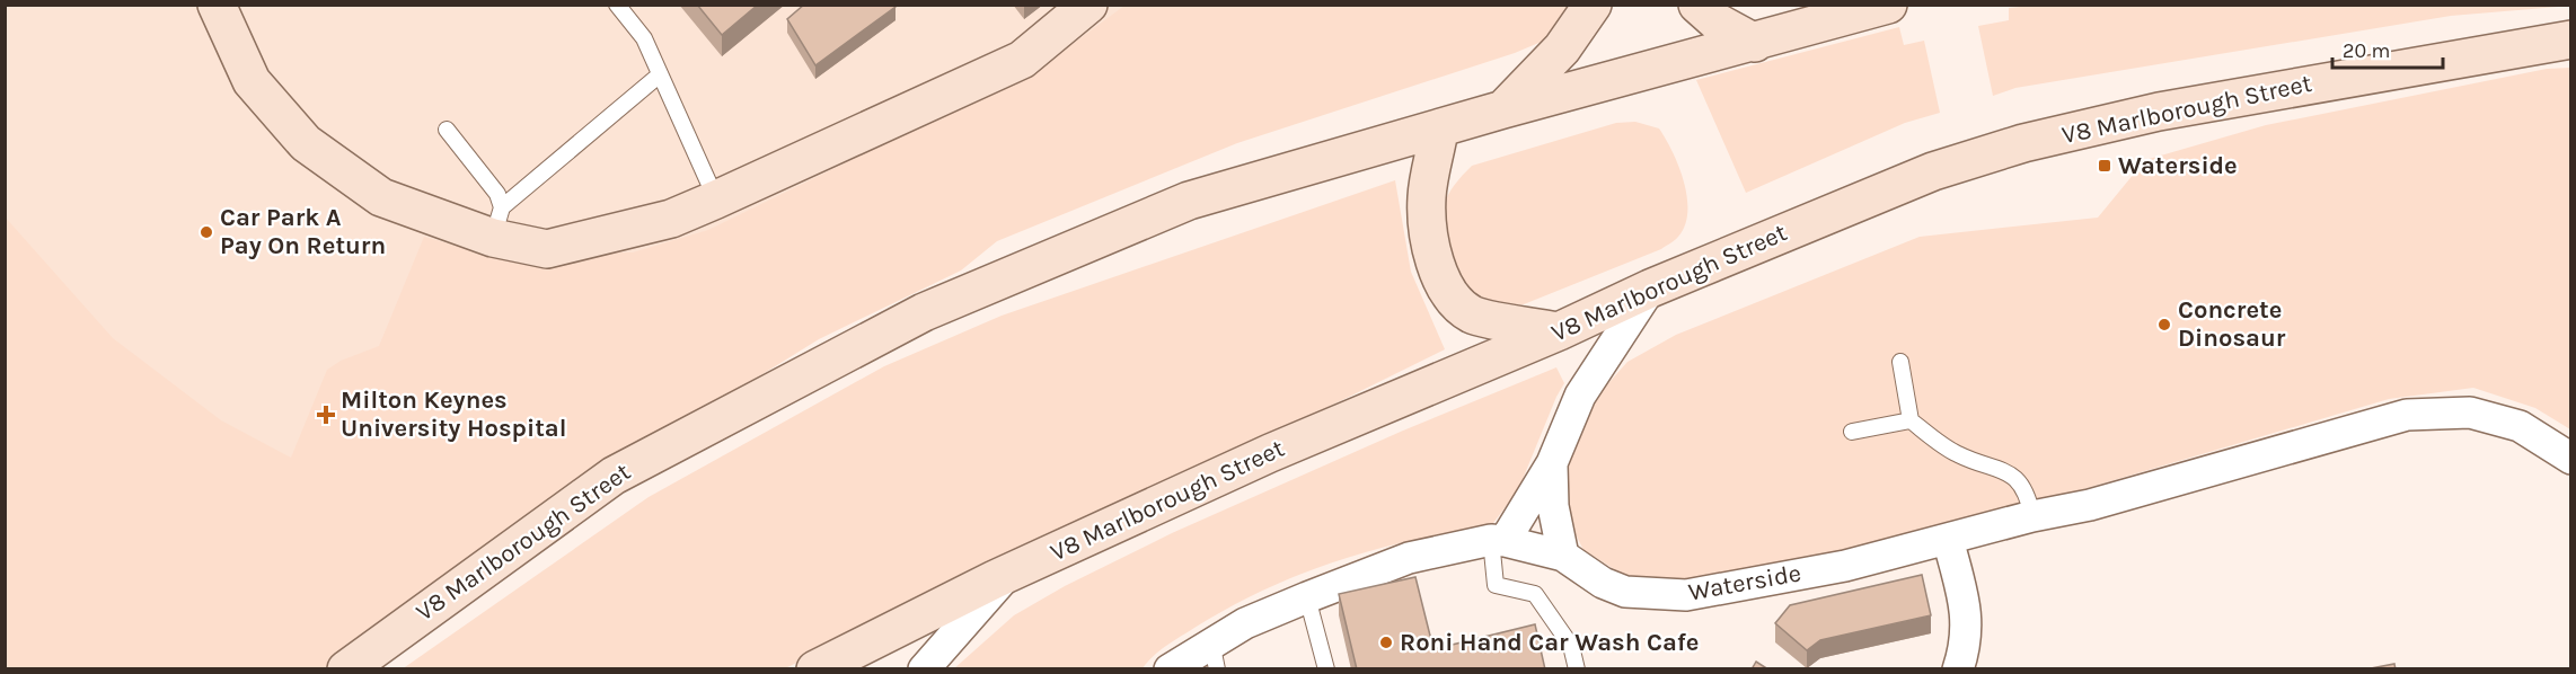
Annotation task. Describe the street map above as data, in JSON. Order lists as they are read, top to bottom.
{
  "streets": {
    "main road": ["V8 Marlborough Street"],
    "street": ["Waterside"]
  },
  "places": {
    "transit": ["Waterside"],
    "other": ["Car Park A Pay On Return", "Concrete Dinosaur", "Roni Hand Car Wash Cafe"],
    "health": ["Milton Keynes University Hospital"]
  },
  "scale_bar": "20 m"
}
